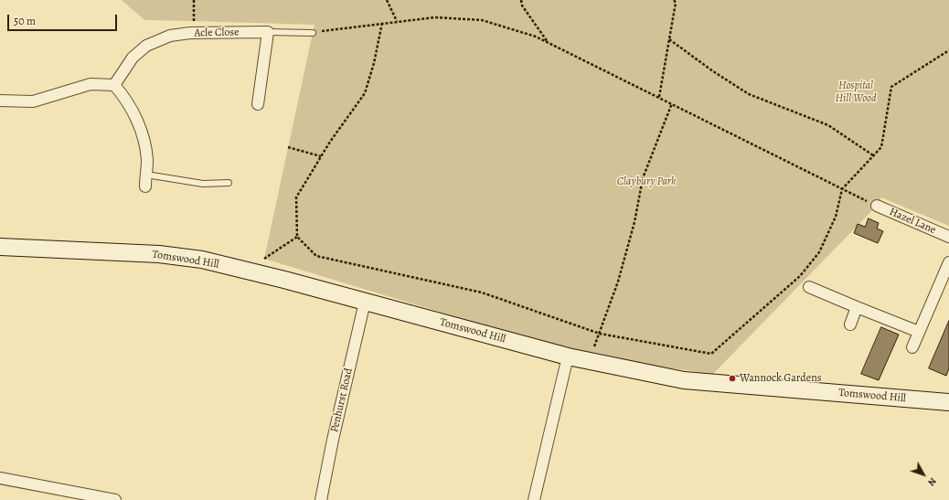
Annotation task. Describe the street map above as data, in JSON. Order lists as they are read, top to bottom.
{
  "streets": {
    "street": [
      "Acle Close",
      "Hazel Lane",
      "Tomswood Hill",
      "Penhurst Road"
    ]
  },
  "crossings": [
    ["Tomswood Hill", "Penhurst Road"]
  ],
  "parks": ["Hospital Hill Wood", "Claybury Park"],
  "places": ["Wannock Gardens"],
  "scale_bar": "50 m",
  "north": "bottom right"
}
